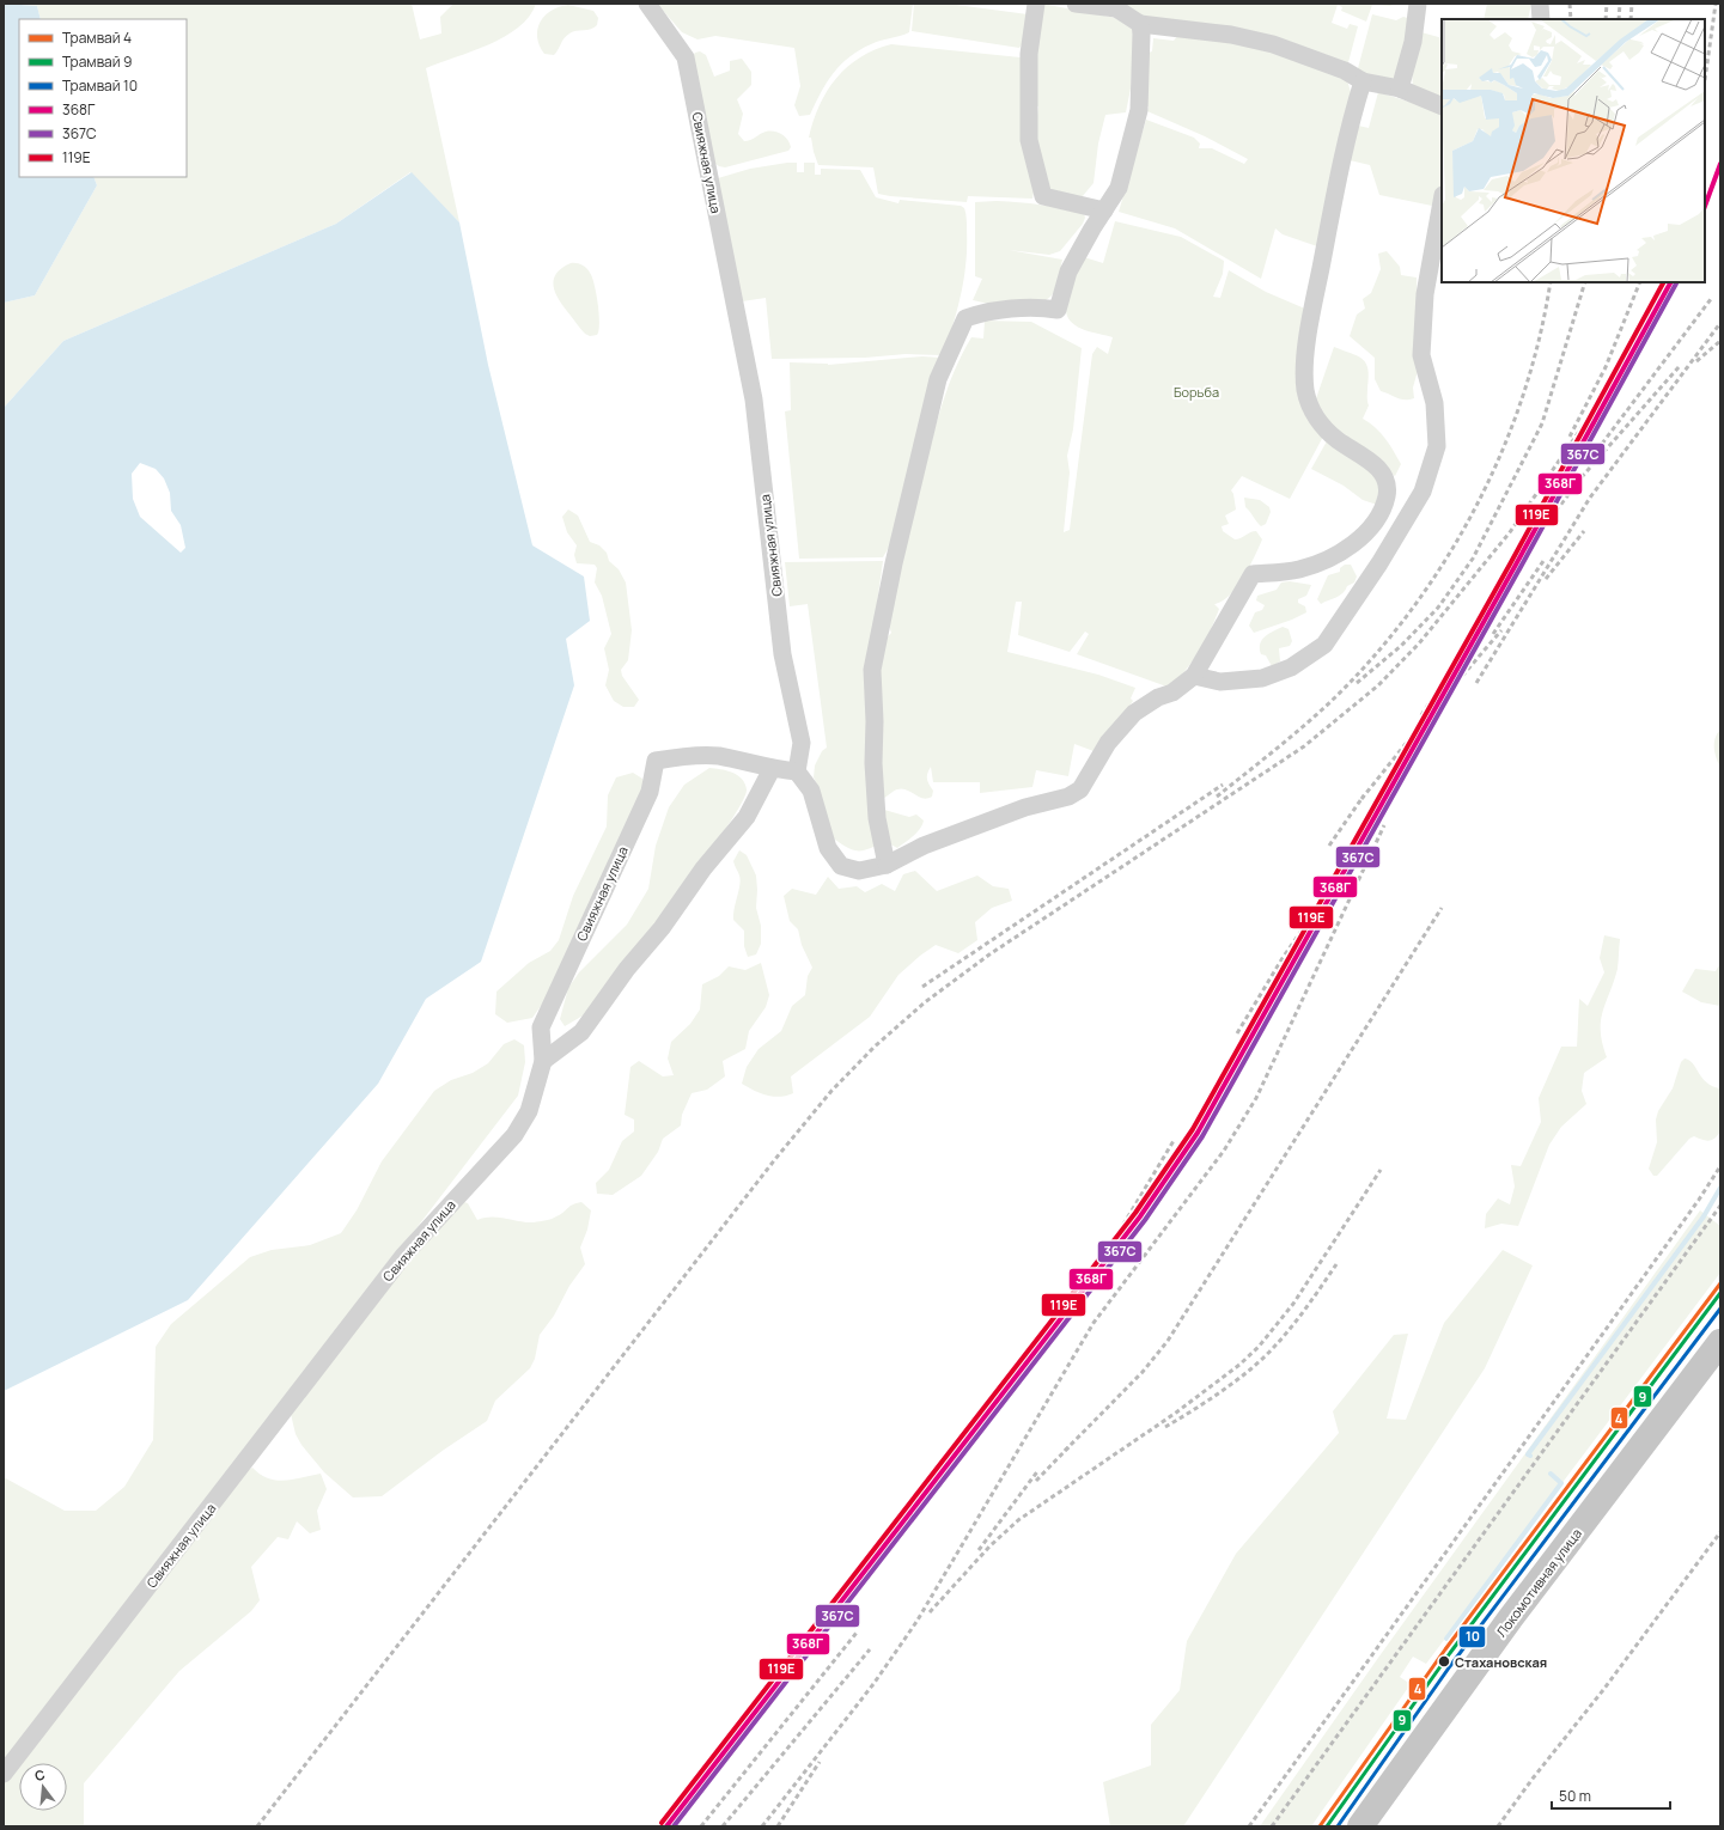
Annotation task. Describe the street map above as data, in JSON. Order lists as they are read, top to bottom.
{
  "streets": {
    "main road": ["Локомотивная улица"],
    "street": ["Свияжная улица"]
  },
  "parks": ["Борьба"],
  "places": ["Стахановская"],
  "lines": [
    "transit line 368Г",
    "transit line 119Е",
    "transit line 367С",
    "tram line 4",
    "tram line 9",
    "tram line 10"
  ],
  "legend": [
    "Трамвай 4",
    "Трамвай 9",
    "Трамвай 10",
    "368Г",
    "367С",
    "119Е"
  ],
  "scale_bar": "50 m",
  "north": "top"
}
